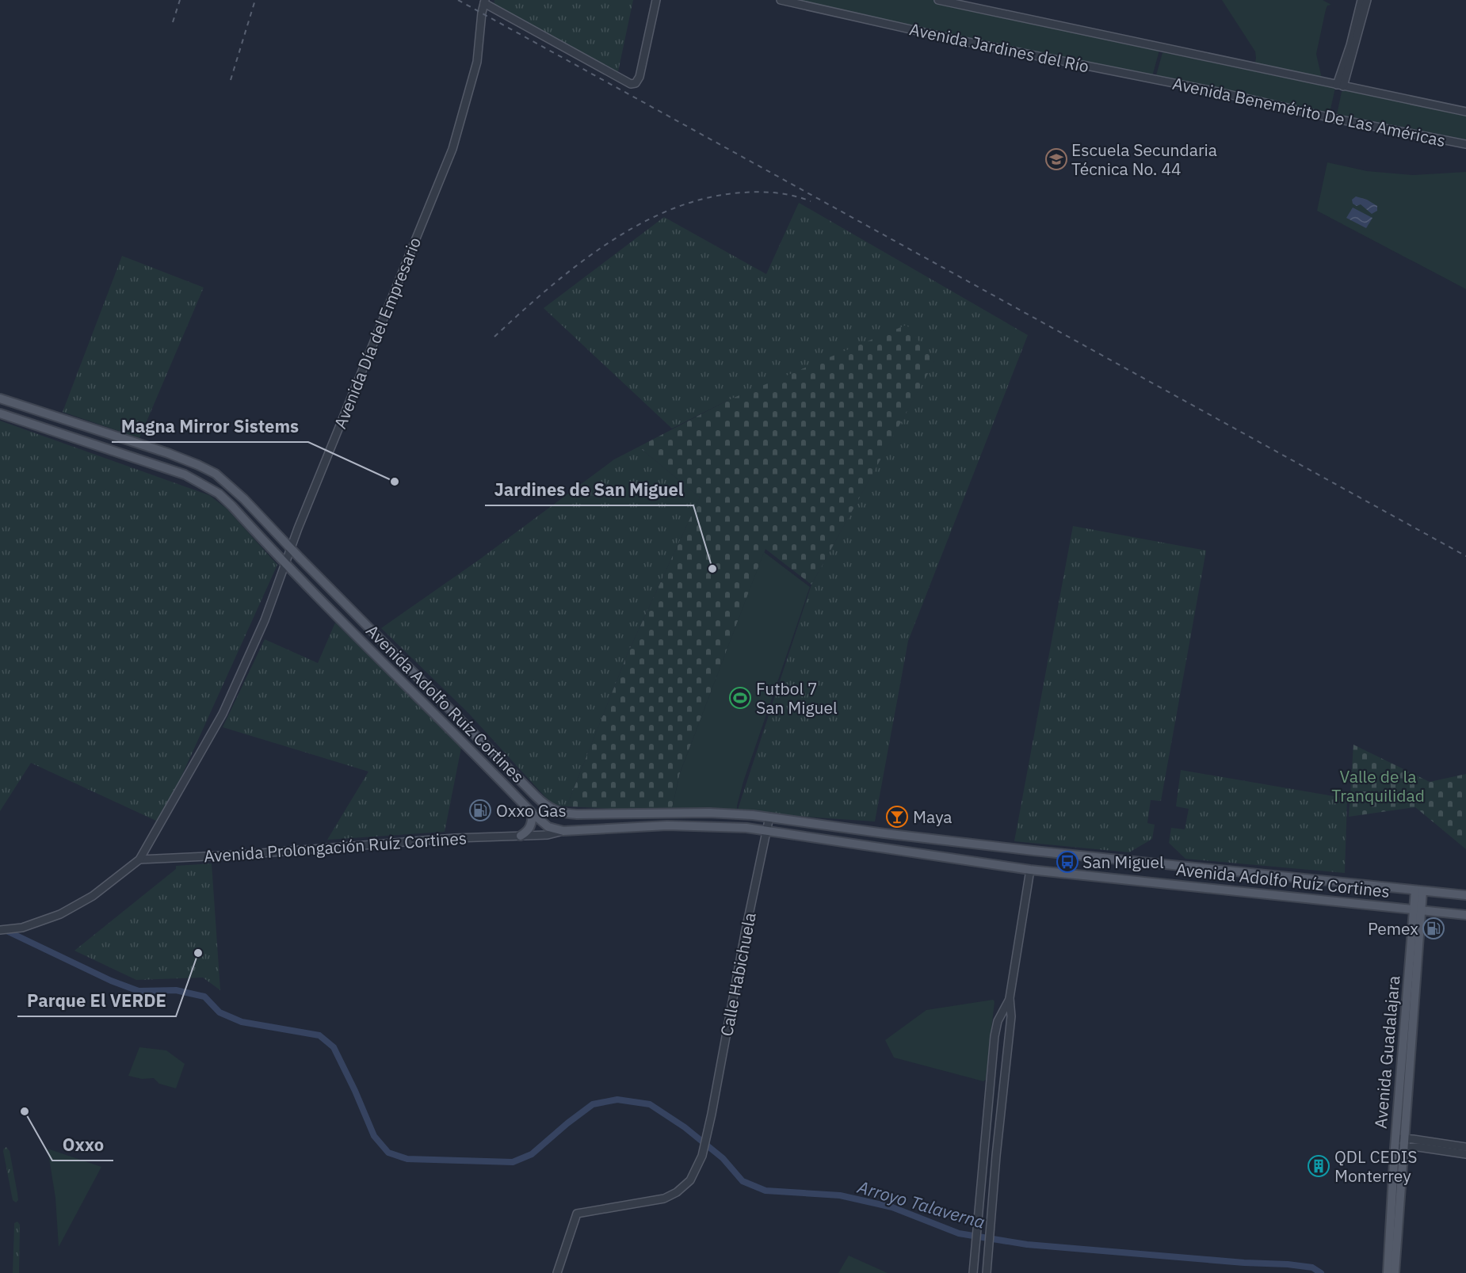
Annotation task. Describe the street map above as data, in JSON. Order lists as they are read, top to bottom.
{
  "streets": {
    "main road": ["Avenida Adolfo Ruíz Cortines", "Avenida Guadalajara"],
    "street": [
      "Avenida Jardines del Río",
      "Avenida Benemérito De Las Américas",
      "Avenida Día del Empresario",
      "Avenida Prolongación Ruíz Cortines",
      "Calle Habichuela"
    ]
  },
  "crossings": [
    ["Avenida Jardines del Río", "Avenida Benemérito De Las Américas"],
    ["Avenida Día del Empresario", "Avenida Adolfo Ruíz Cortines"],
    ["Avenida Día del Empresario", "Avenida Prolongación Ruíz Cortines"],
    ["Avenida Adolfo Ruíz Cortines", "Avenida Prolongación Ruíz Cortines"],
    ["Avenida Adolfo Ruíz Cortines", "Calle Habichuela"],
    ["Avenida Adolfo Ruíz Cortines", "Avenida Guadalajara"]
  ],
  "water": ["Arroyo Talaverna"],
  "parks": ["Valle de la Tranquilidad"],
  "places": {
    "school or university": ["Escuela Secundaria Técnica No. 44"],
    "other": [
      "Magna Mirror Sistems",
      "Jardines de San Miguel",
      "Parque El VERDE",
      "Oxxo"
    ],
    "sports": ["Futbol 7 San Miguel"],
    "fuel station": ["Oxxo Gas", "Pemex"],
    "bar": ["Maya"],
    "bus stop": ["San Miguel"],
    "building": ["QDL CEDIS Monterrey"]
  }
}
